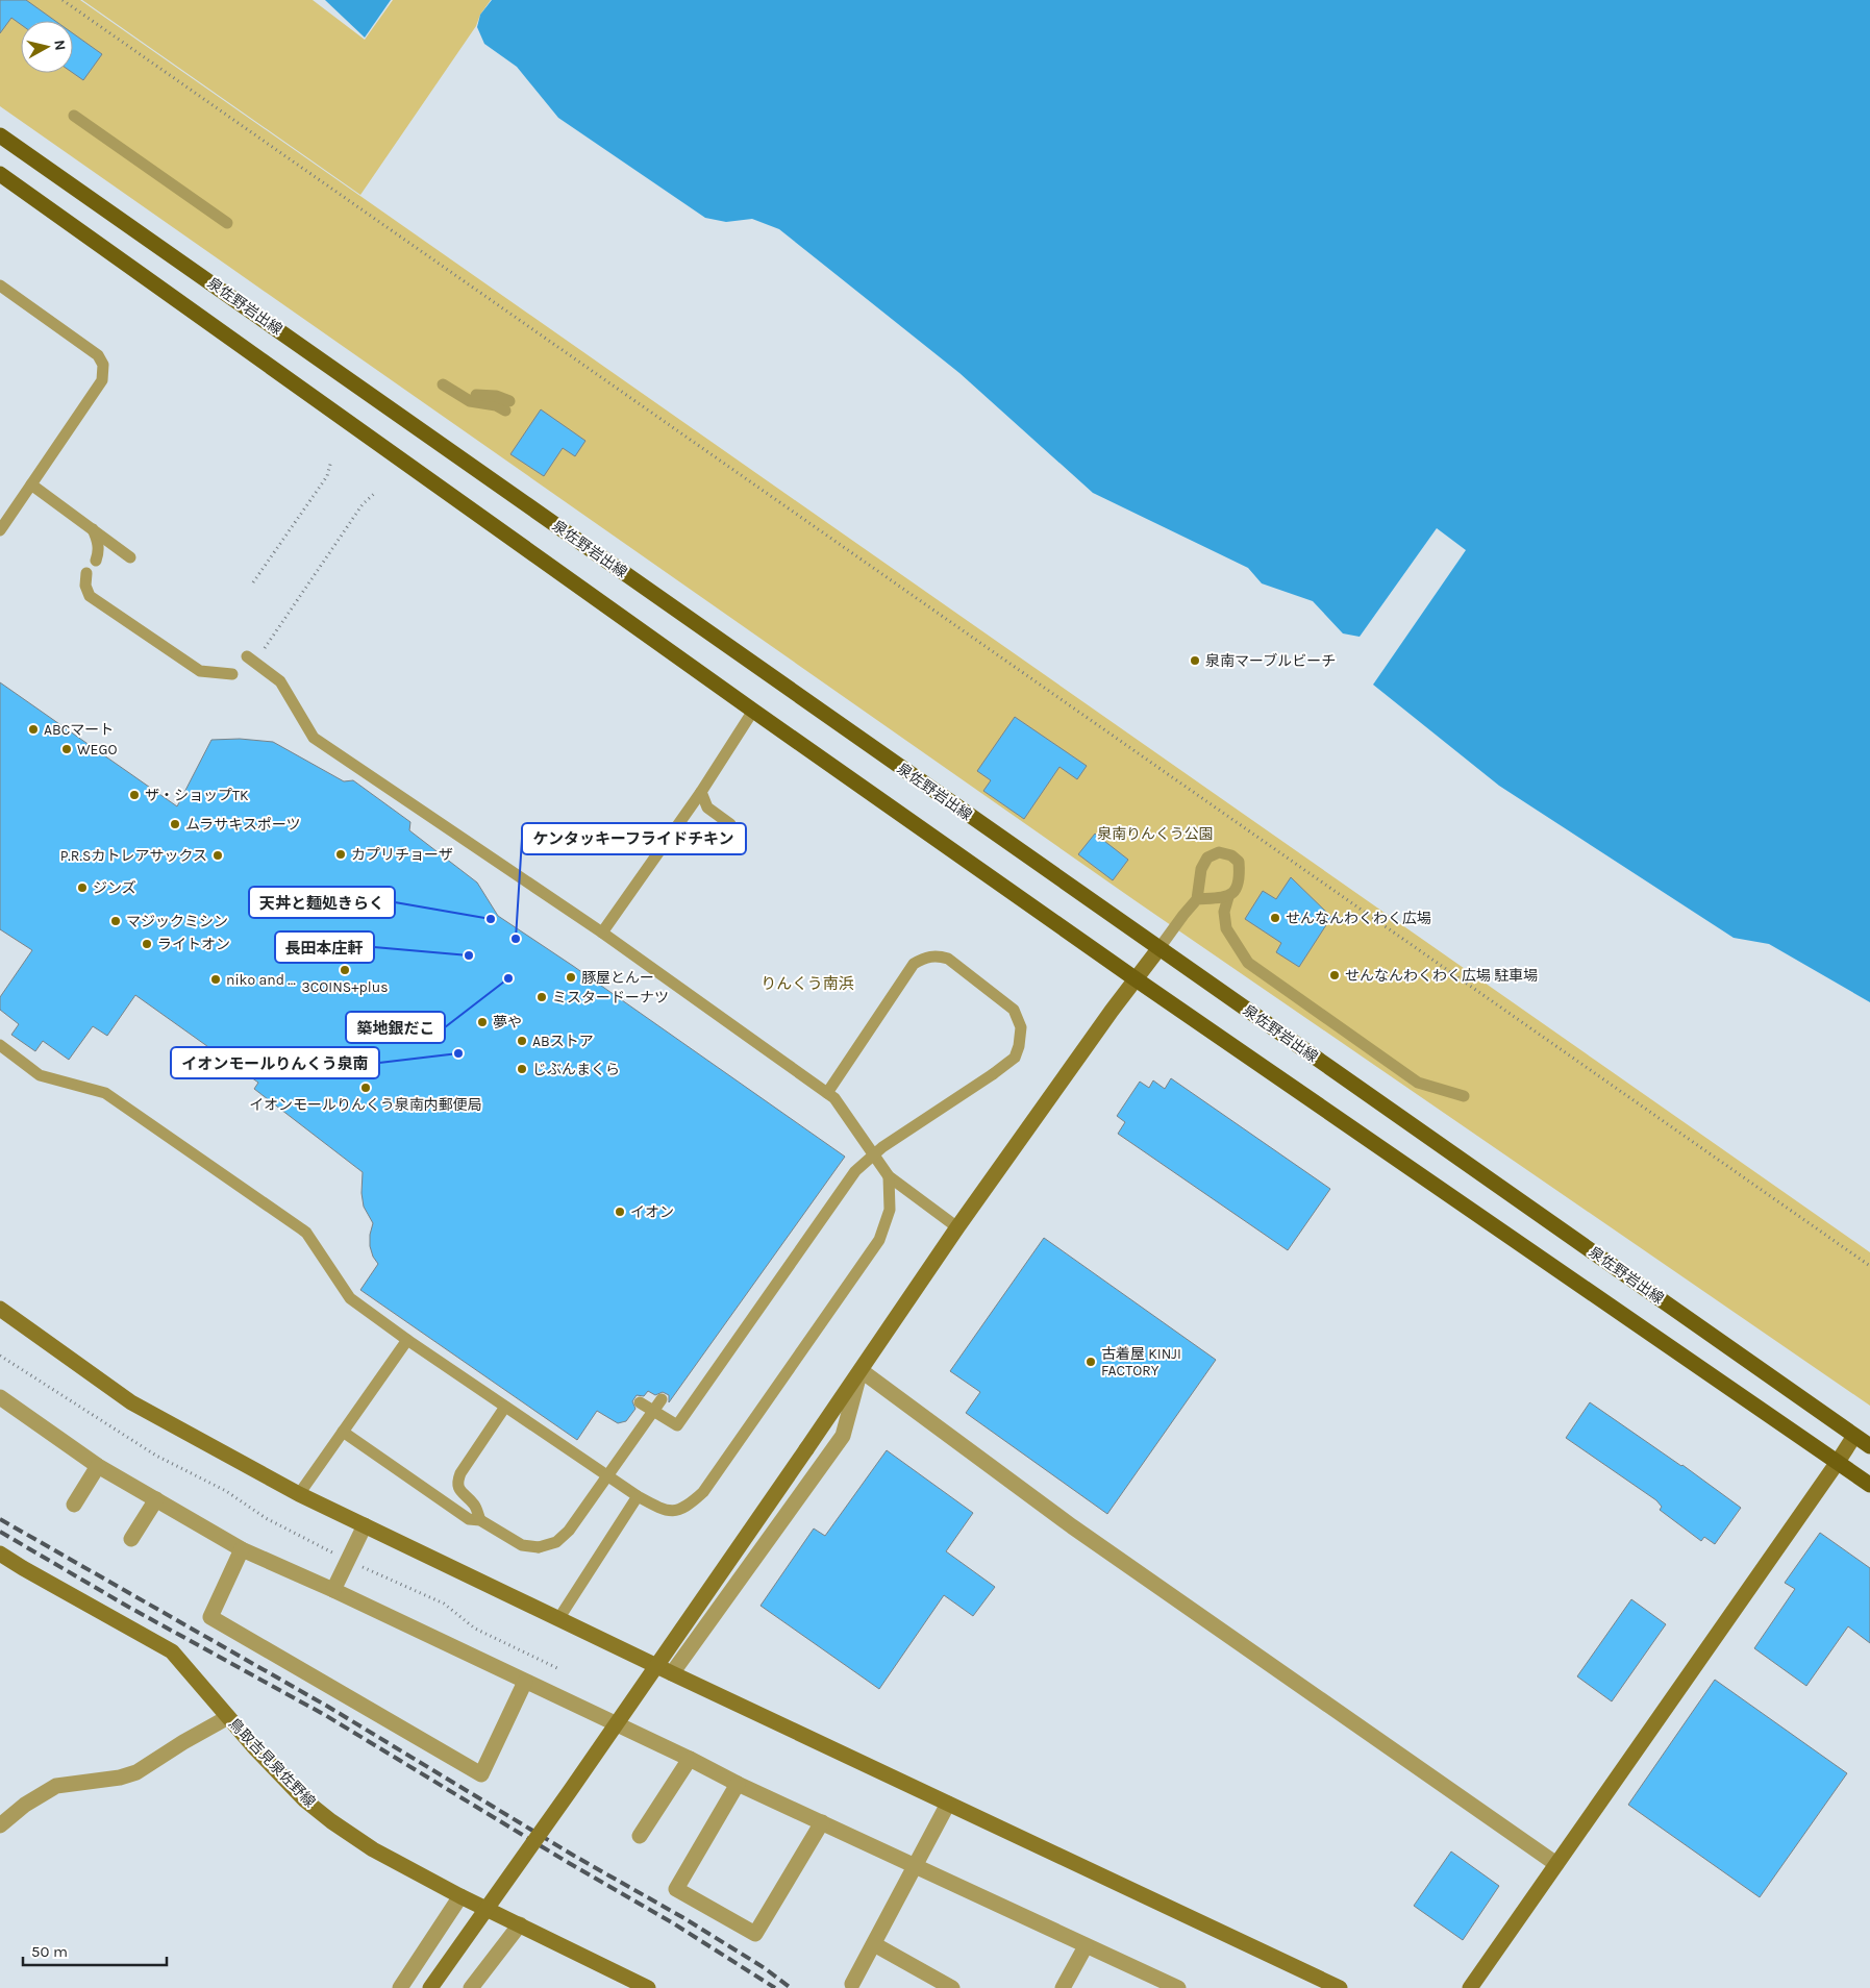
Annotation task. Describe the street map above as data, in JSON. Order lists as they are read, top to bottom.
{
  "streets": {
    "main road": ["泉佐野岩出線"],
    "street": ["鳥取吉見泉佐野線"]
  },
  "districts": ["りんくう南浜"],
  "parks": ["泉南りんくう公園"],
  "places": [
    "泉南マーブルビーチ",
    "ABCマート",
    "WEGO",
    "ザ・ショップTK",
    "ムラサキスポーツ",
    "カプリチョーザ",
    "P.R.Sカトレアサックス",
    "ジンズ",
    "せんなんわくわく広場",
    "天丼と麺処きらく",
    "マジックミシン",
    "ケンタッキーフライドチキン",
    "ライトオン",
    "長田本庄軒",
    "3COINS+plus",
    "せんなんわくわく広場 駐車場",
    "豚屋とんー",
    "築地銀だこ",
    "niko and ...",
    "ミスタードーナツ",
    "夢や",
    "ABストア",
    "イオンモールりんくう泉南",
    "じぶんまくら",
    "イオンモールりんくう泉南内郵便局",
    "イオン",
    "古着屋 KINJI FACTORY"
  ],
  "scale_bar": "50 m",
  "north": "right"
}
